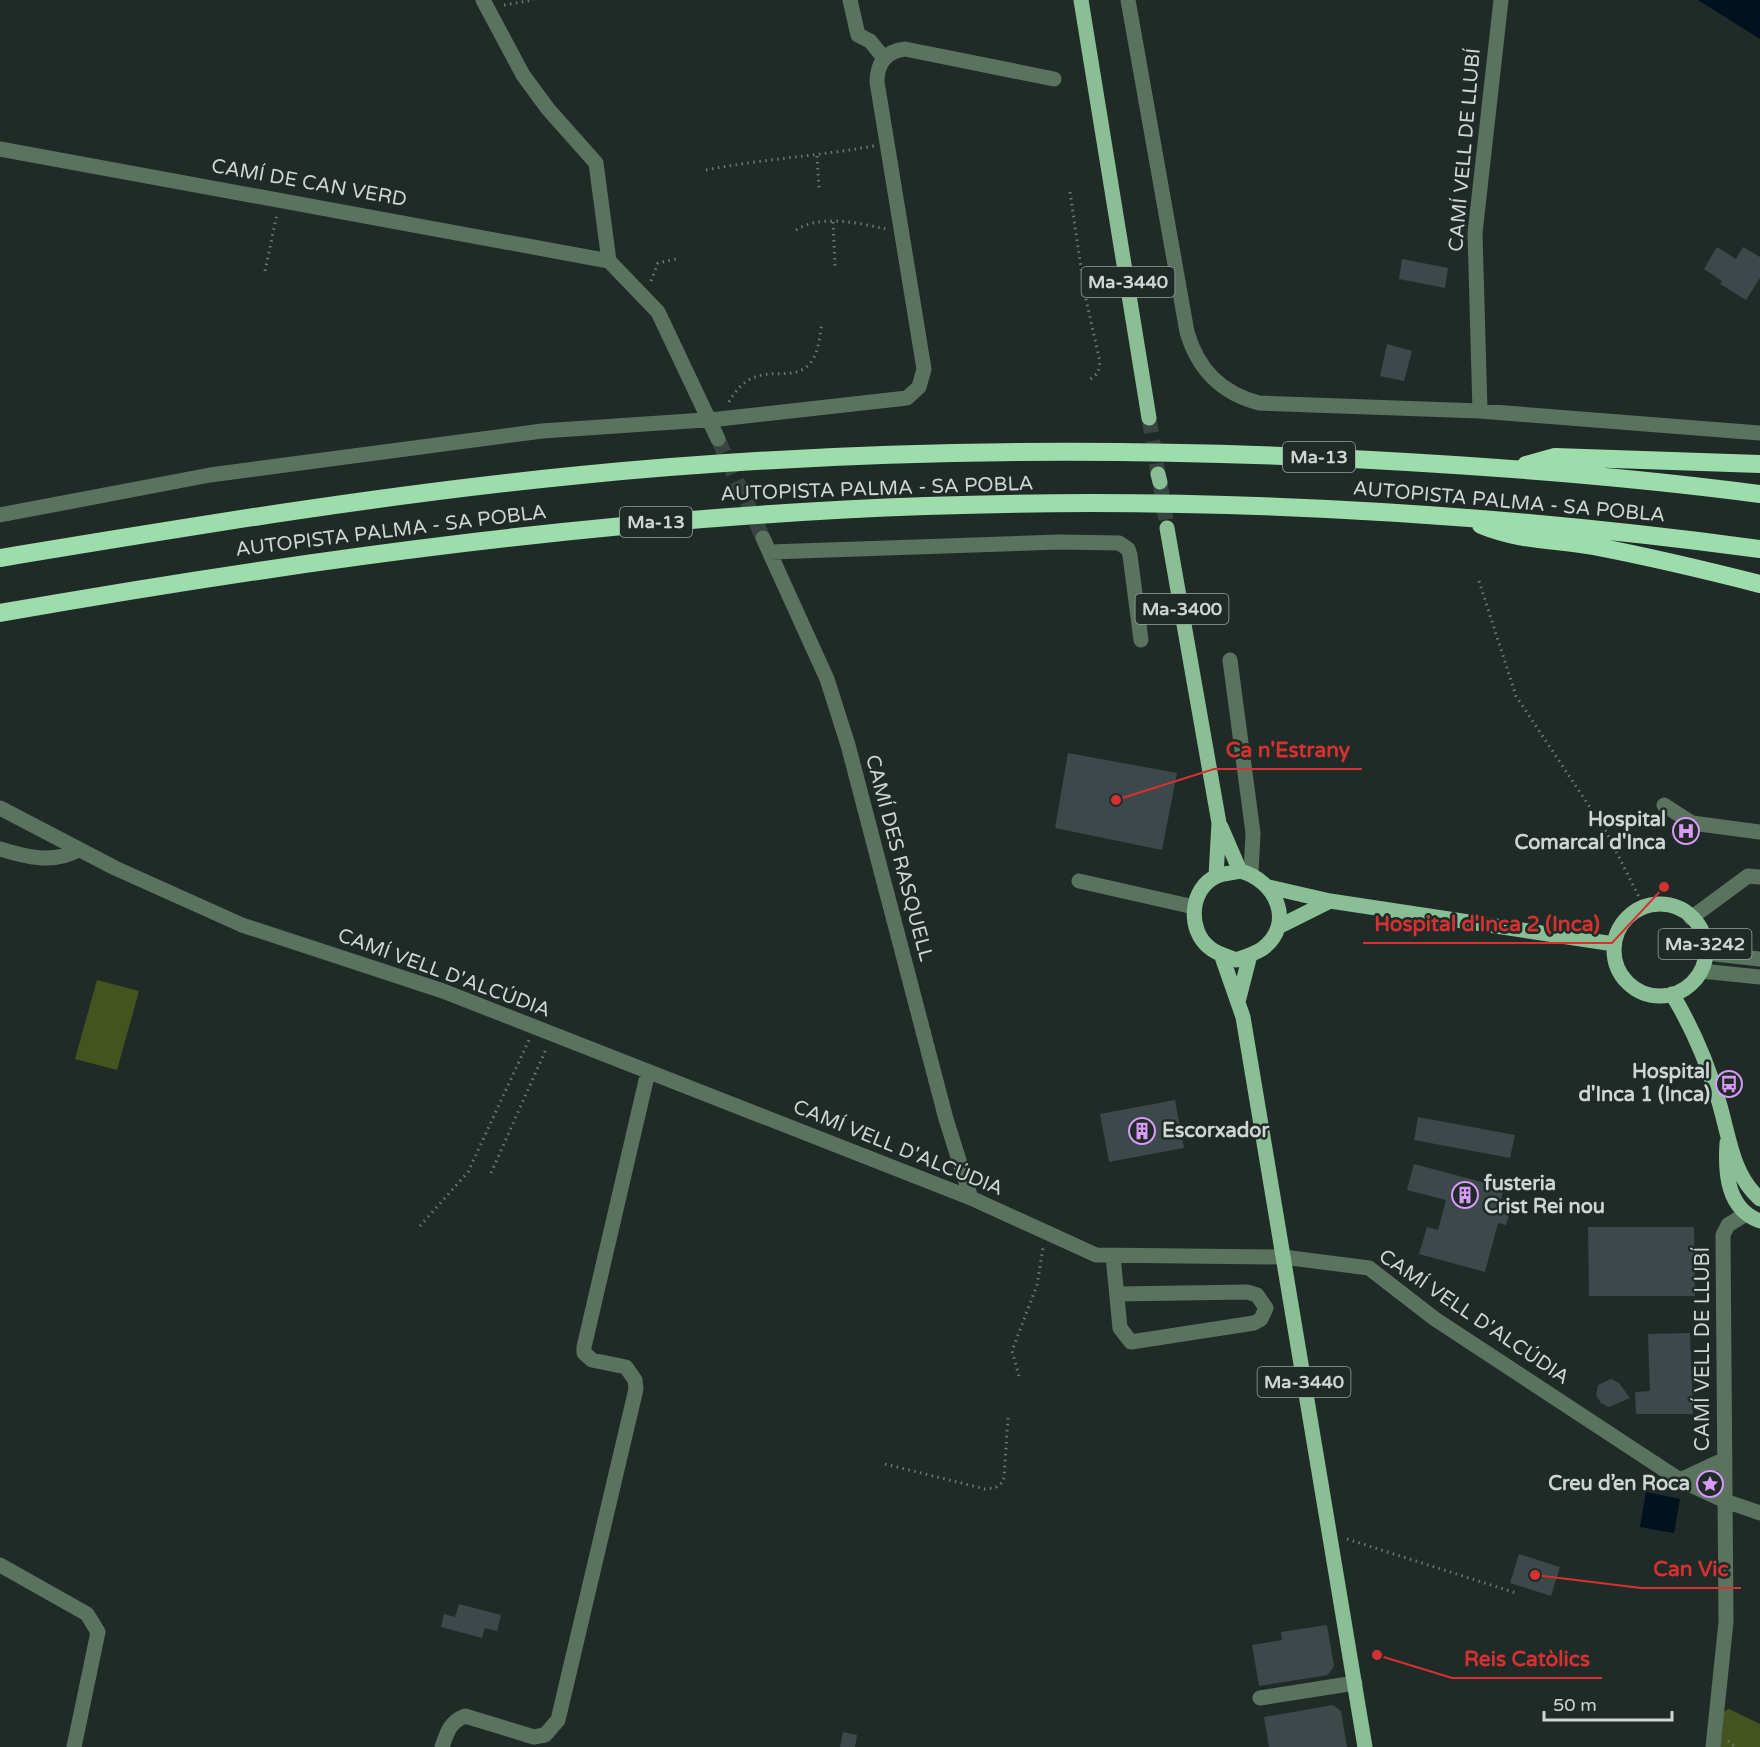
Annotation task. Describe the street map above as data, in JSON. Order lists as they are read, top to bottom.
{
  "streets": {
    "highway": ["Ma-13", "AUTOPISTA PALMA - SA POBLA"],
    "main road": ["Ma-3440", "Ma-3400", "Ma-3242"],
    "street": [
      "CAMÍ VELL DE LLUBÍ",
      "CAMÍ DE CAN VERD",
      "CAMÍ DES RASQUELL",
      "CAMÍ VELL D'ALCÚDIA"
    ]
  },
  "crossings": [
    ["CAMÍ VELL DE LLUBÍ", "CAMÍ VELL D'ALCÚDIA"],
    ["Ma-3440", "Ma-3400"],
    ["Ma-3440", "CAMÍ VELL D'ALCÚDIA"],
    ["CAMÍ DES RASQUELL", "CAMÍ VELL D'ALCÚDIA"]
  ],
  "places": {
    "other": [
      "Ca n'Estrany",
      "Hospital d'Inca 2 (Inca)",
      "Can Vic",
      "Reis Catòlics"
    ],
    "hospital": ["Hospital Comarcal d'Inca"],
    "bus stop": ["Hospital d'Inca 1 (Inca)"],
    "building": ["Escorxador", "fusteria Crist Rei nou"],
    "place": ["Creu d’en Roca"]
  },
  "scale_bar": "50 m"
}
